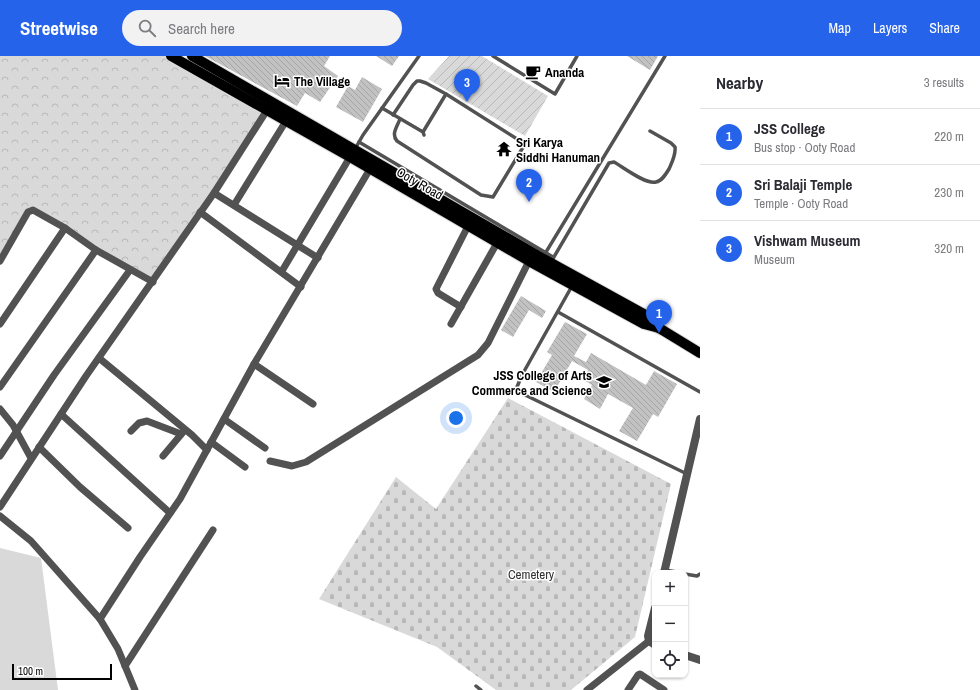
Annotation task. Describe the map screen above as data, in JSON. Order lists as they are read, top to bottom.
{
  "streets": {
    "main road": ["Ooty Road"]
  },
  "parks": ["Cemetery"],
  "places": {
    "cafe": ["Ananda"],
    "hotel": ["The Village"],
    "temple": ["Sri Karya Siddhi Hanuman"],
    "school or university": ["JSS College of Arts Commerce and Science"]
  },
  "scale_bar": "100 m",
  "page": {
    "header": "Streetwise",
    "search": "Search here",
    "nav": ["Map", "Layers", "Share"],
    "heading": ["Nearby", "3 results"],
    "pins": ["3", "2", "1"],
    "list": [
      {
        "mark": "1",
        "name": "JSS College",
        "note": "Bus stop · Ooty Road",
        "value": "220 m"
      },
      {
        "mark": "2",
        "name": "Sri Balaji Temple",
        "note": "Temple · Ooty Road",
        "value": "230 m"
      },
      {
        "mark": "3",
        "name": "Vishwam Museum",
        "note": "Museum",
        "value": "320 m"
      }
    ],
    "map_buttons": ["+", "−"],
    "scale": "100 m"
  }
}
